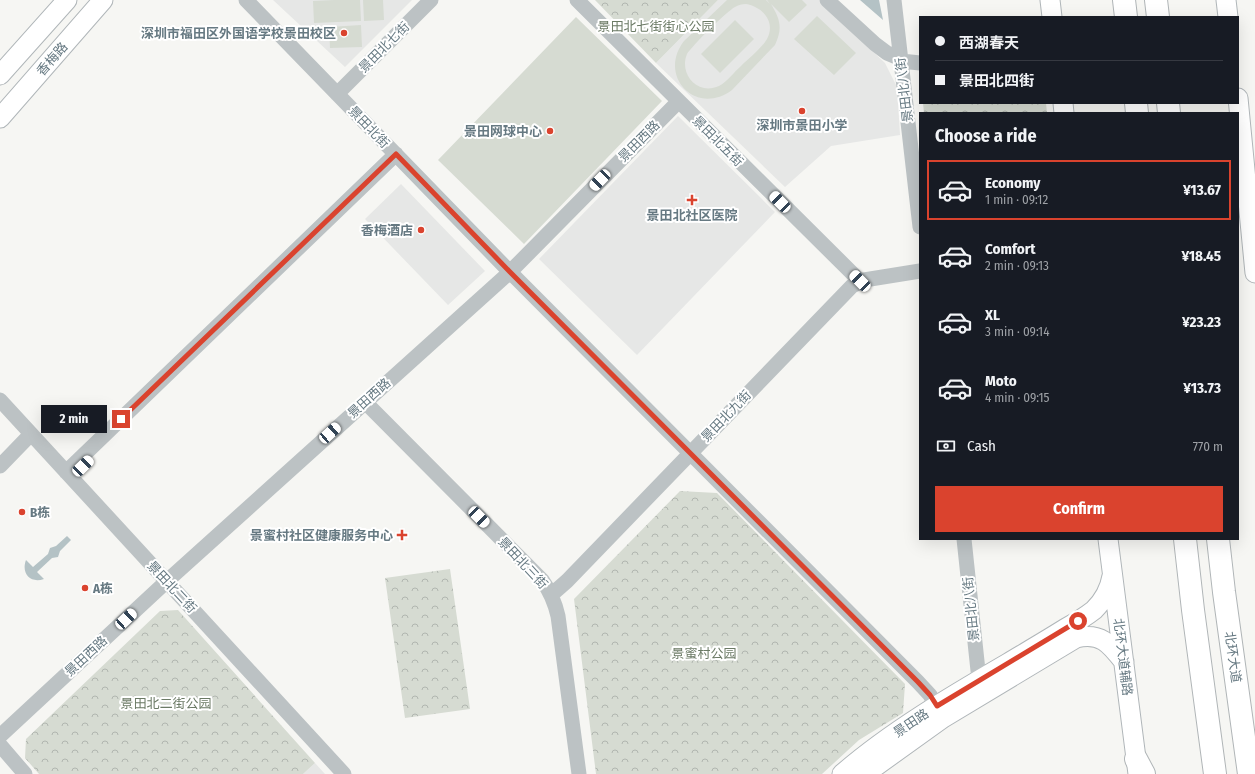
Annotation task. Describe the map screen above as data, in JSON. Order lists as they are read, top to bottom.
{
  "streets": {
    "highway": ["北环大道"],
    "main road": ["香梅路", "北环大道辅路", "景田路"],
    "street": [
      "景田北七街",
      "景田北八街",
      "景田北街",
      "景田西路",
      "景田北五街",
      "景田北九街",
      "景田北三街",
      "景田北二街"
    ]
  },
  "crossings": [
    ["景田北七街", "景田北街"],
    ["景田北八街", "景田路"],
    ["景田北街", "景田西路"],
    ["景田北街", "景田北九街"],
    ["景田北街", "景田路"],
    ["景田西路", "景田北五街"],
    ["景田西路", "景田北三街"],
    ["景田西路", "景田北二街"],
    ["景田北五街", "景田北九街"],
    ["景田北九街", "景田北三街"],
    ["北环大道辅路", "景田路"]
  ],
  "parks": ["景田北七街街心公园", "景蜜村公园", "景田北二街公园"],
  "places": {
    "other": [
      "深圳市福田区外国语学校景田校区",
      "深圳市景田小学",
      "景田网球中心",
      "香梅酒店",
      "B栋",
      "A栋"
    ],
    "health": ["景田北社区医院", "景蜜村社区健康服务中心"]
  },
  "page": {
    "banner": ["西湖春天", "景田北四街"],
    "heading": "Choose a ride",
    "list": [
      {
        "name": "Economy",
        "note": "1 min · 09:12",
        "value": "¥13.67"
      },
      {
        "name": "Comfort",
        "note": "2 min · 09:13",
        "value": "¥18.45"
      },
      {
        "name": "XL",
        "note": "3 min · 09:14",
        "value": "¥23.23"
      },
      {
        "name": "Moto",
        "note": "4 min · 09:15",
        "value": "¥13.73"
      }
    ],
    "bubble": "2 min",
    "pay": ["Cash", "770 m"],
    "buttons": "Confirm"
  }
}
